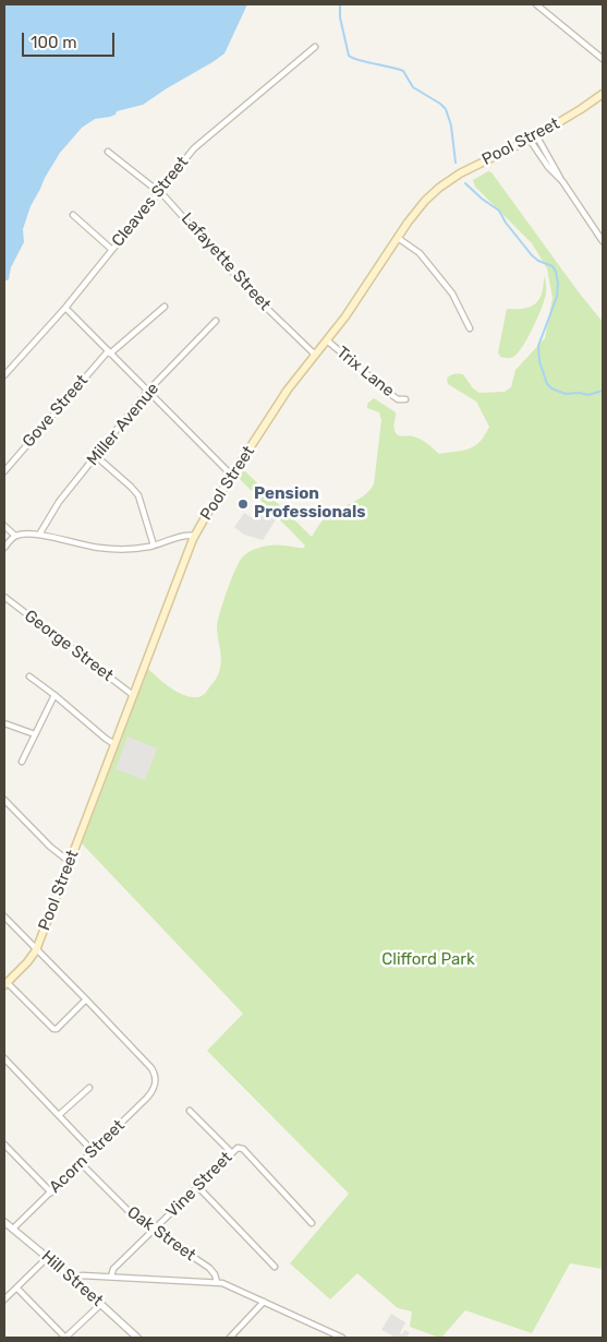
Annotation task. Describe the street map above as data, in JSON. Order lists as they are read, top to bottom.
{
  "streets": {
    "main road": ["Pool Street"],
    "street": [
      "Cleaves Street",
      "Lafayette Street",
      "Trix Lane",
      "Gove Street",
      "Miller Avenue",
      "George Street",
      "Acorn Street",
      "Vine Street",
      "Oak Street",
      "Hill Street"
    ]
  },
  "crossings": [
    ["Pool Street", "Lafayette Street"],
    ["Pool Street", "Trix Lane"],
    ["Pool Street", "George Street"],
    ["Cleaves Street", "Lafayette Street"],
    ["Acorn Street", "Oak Street"],
    ["Acorn Street", "Hill Street"],
    ["Vine Street", "Oak Street"]
  ],
  "parks": ["Clifford Park"],
  "places": ["Pension Professionals"],
  "scale_bar": "100 m"
}
